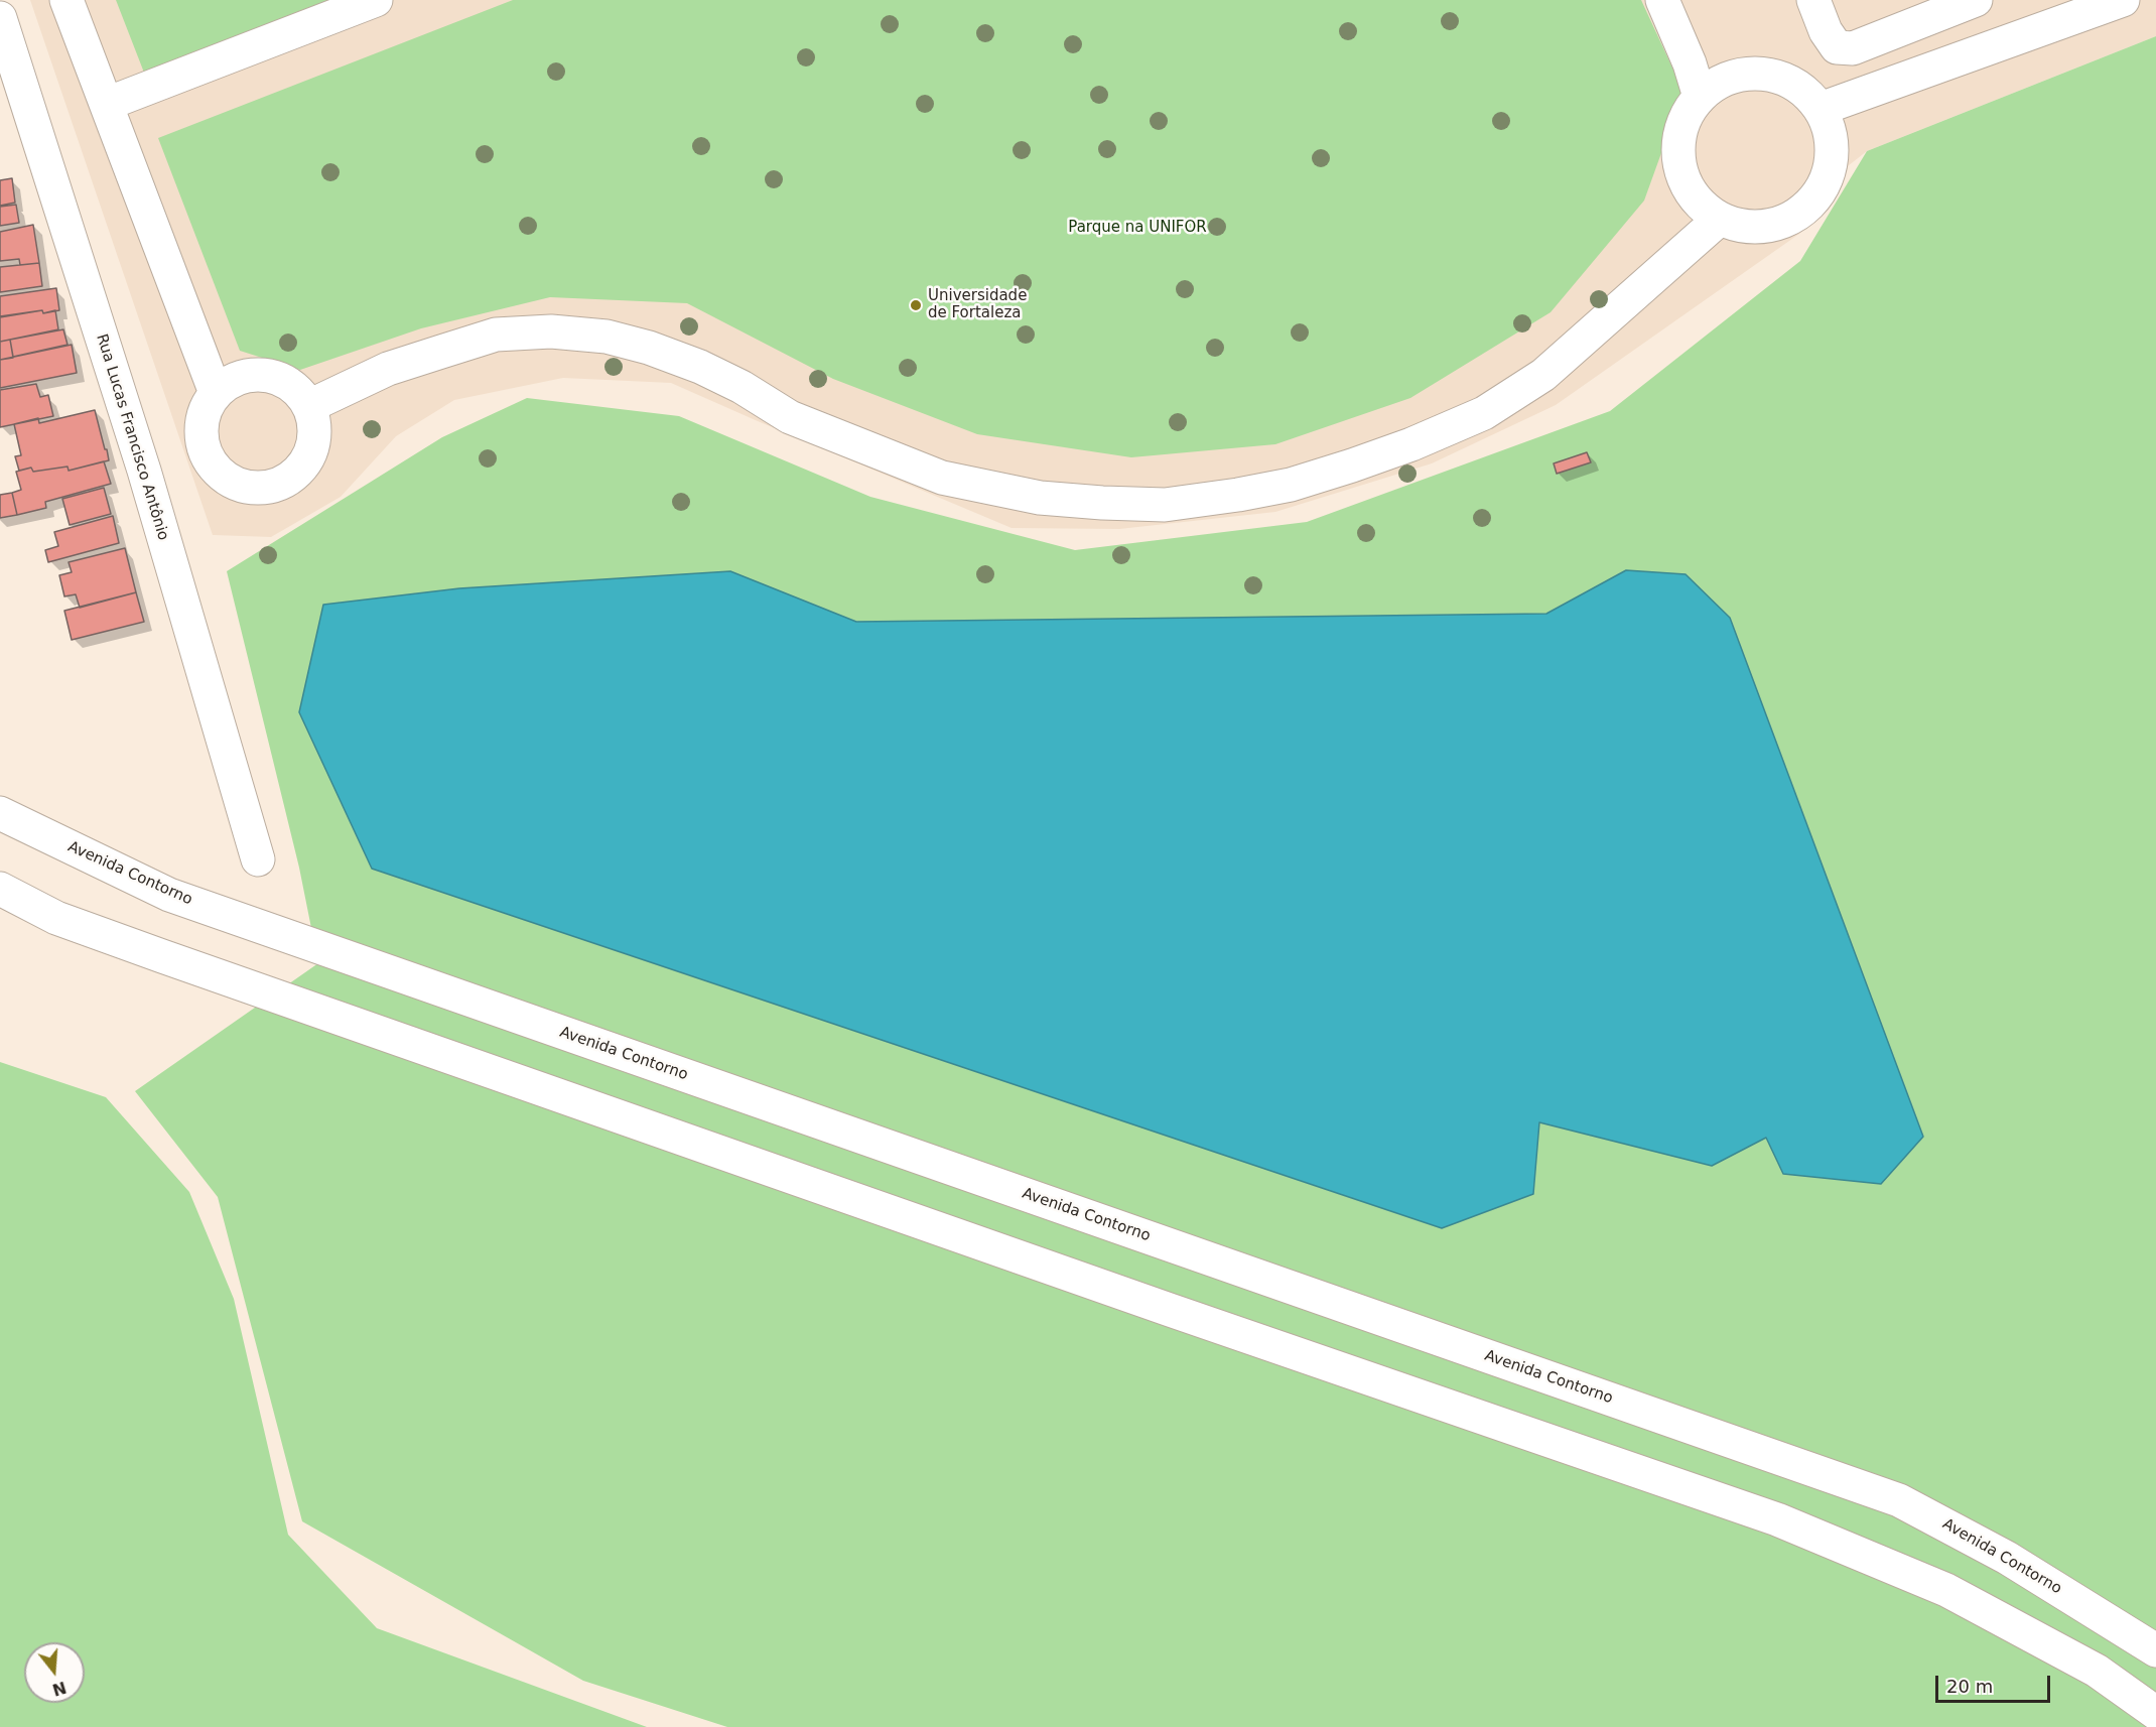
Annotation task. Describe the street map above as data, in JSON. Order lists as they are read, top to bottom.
{
  "streets": {
    "street": ["Rua Lucas Francisco Antônio", "Avenida Contorno"]
  },
  "parks": ["Parque na UNIFOR"],
  "places": ["Universidade de Fortaleza"],
  "scale_bar": "20 m",
  "north": "bottom"
}
